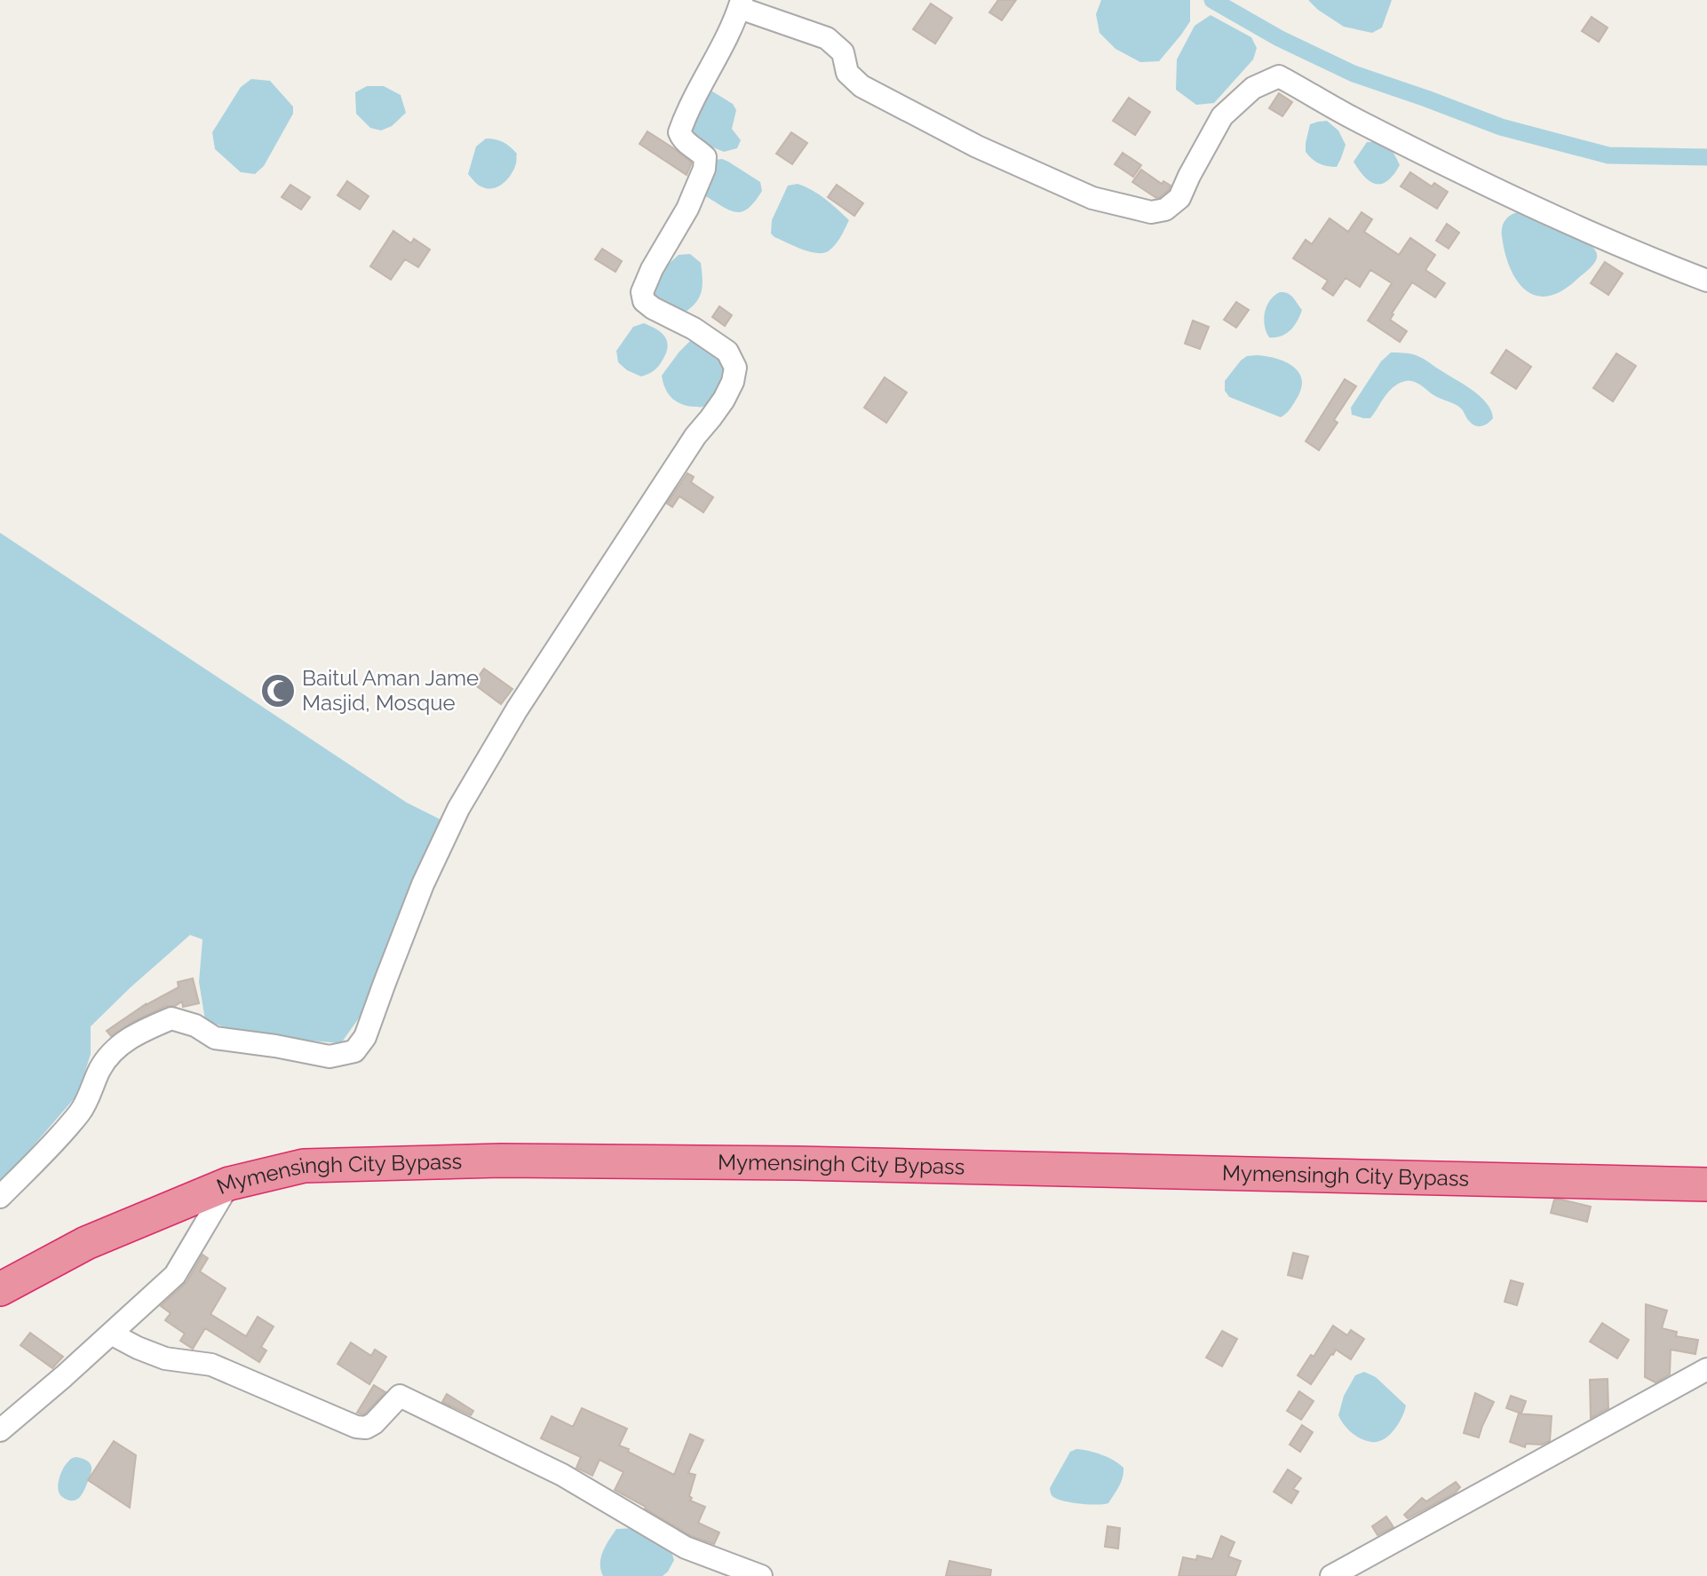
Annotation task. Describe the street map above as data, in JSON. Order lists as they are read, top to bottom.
{
  "streets": {
    "highway": ["Mymensingh City Bypass"]
  },
  "places": {
    "mosque": ["Baitul Aman Jame Masjid, Mosque"]
  }
}
